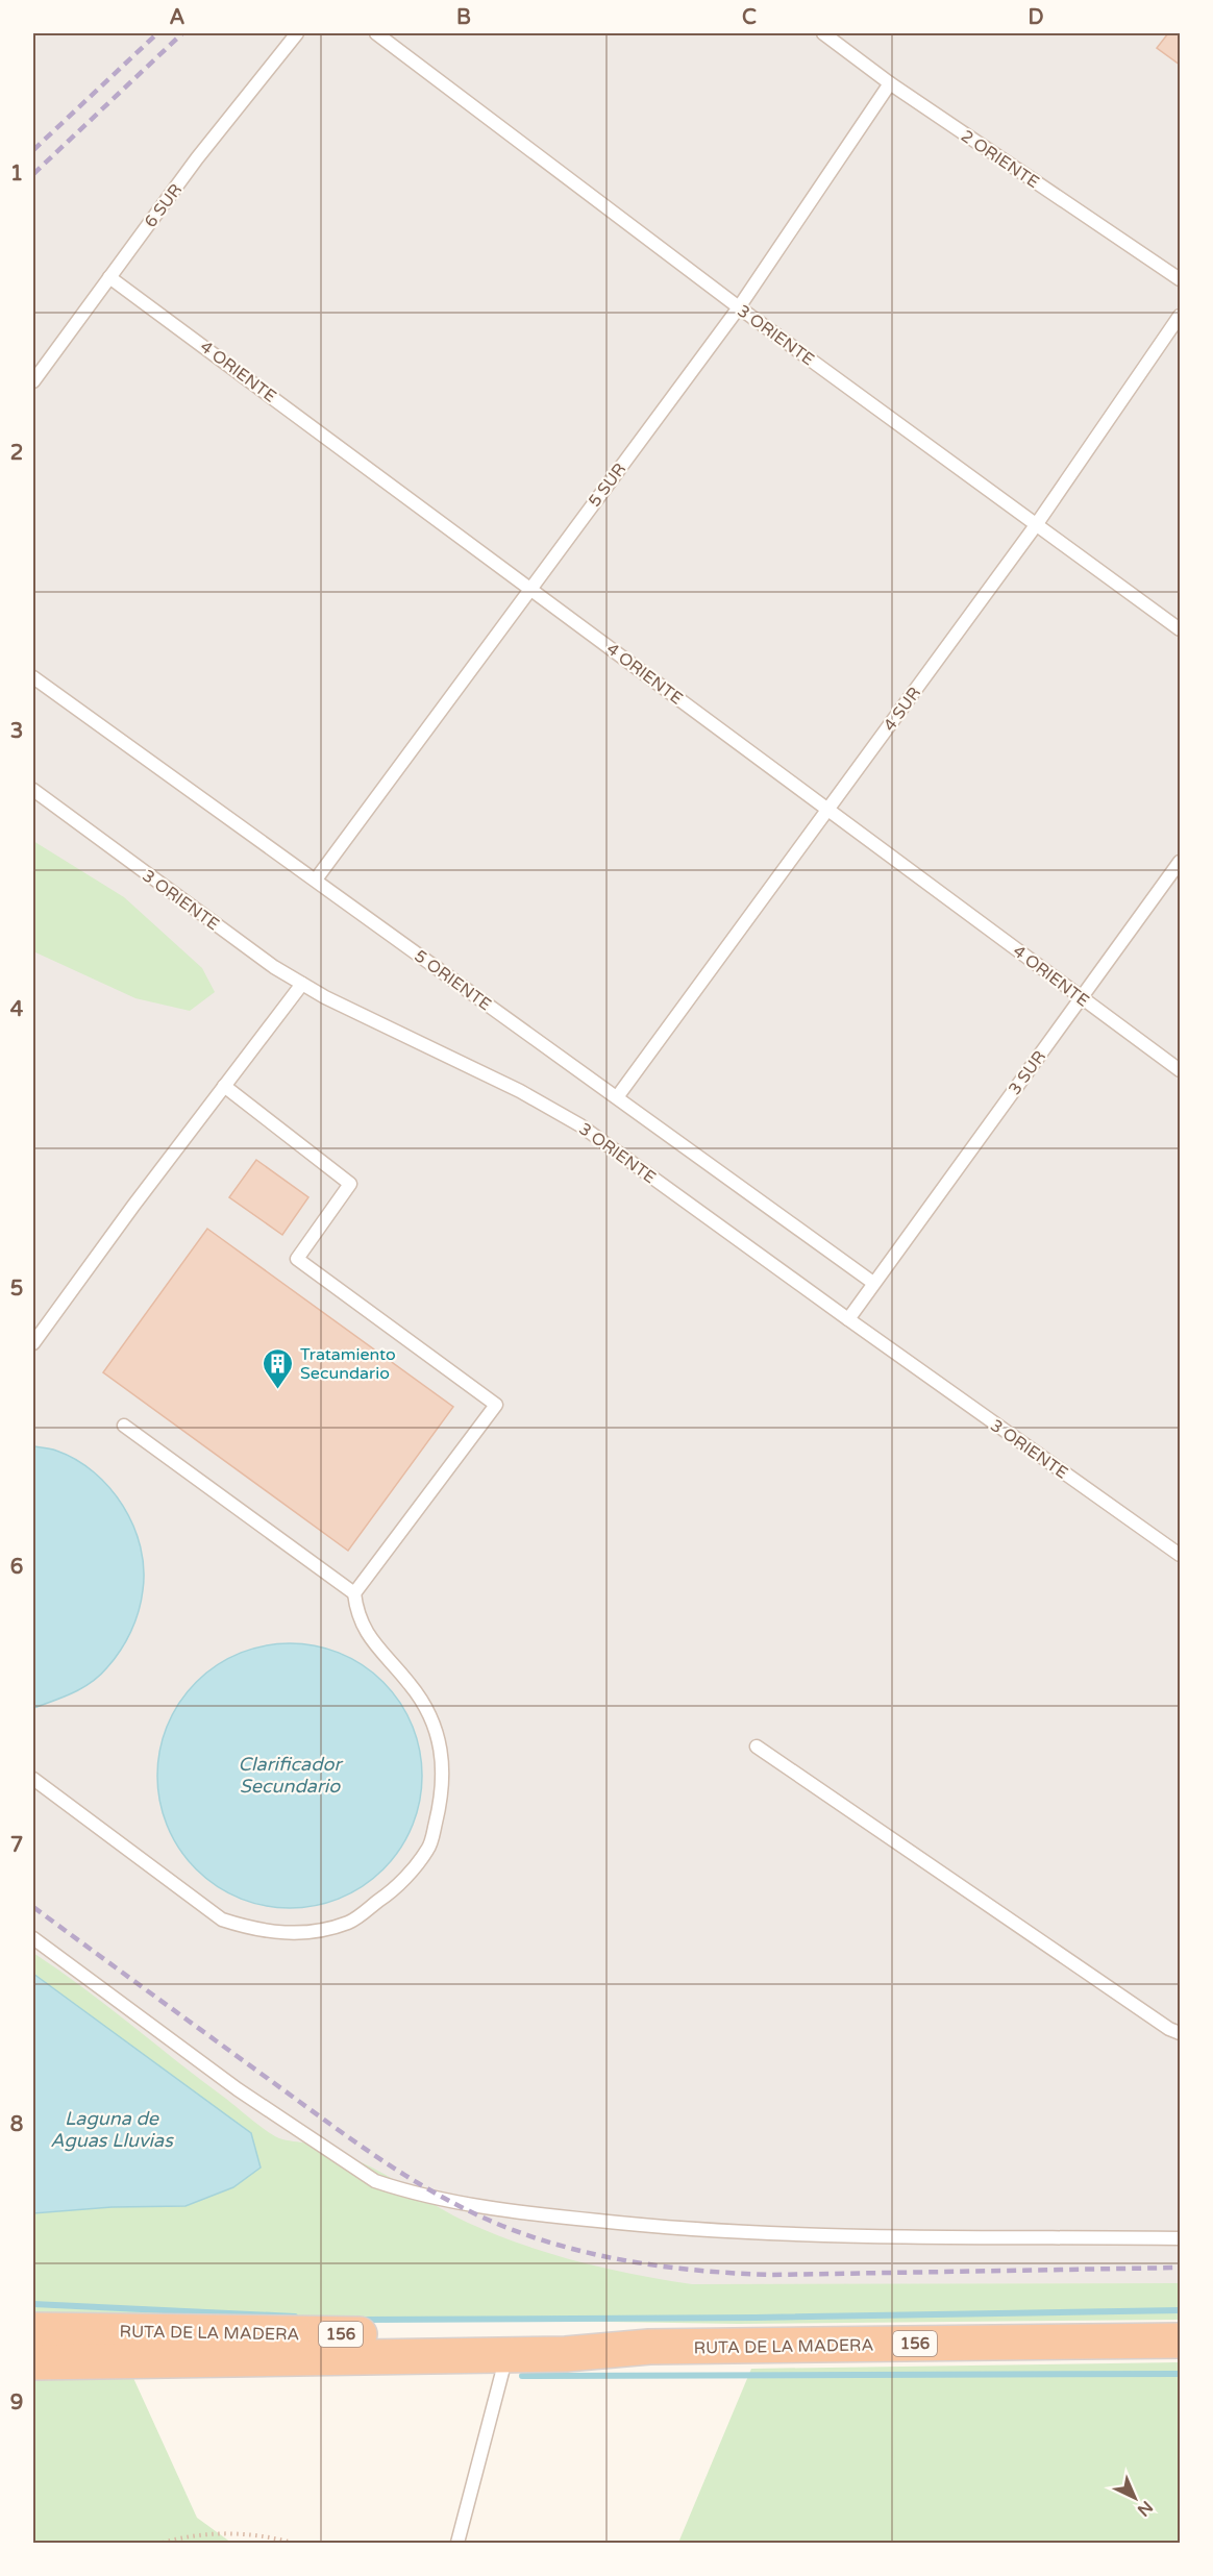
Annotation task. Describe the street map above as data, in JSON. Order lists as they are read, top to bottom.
{
  "streets": {
    "highway": ["RUTA DE LA MADERA", "156"],
    "lane": [
      "2 ORIENTE",
      "6 SUR",
      "3 ORIENTE",
      "4 ORIENTE",
      "5 SUR",
      "4 SUR",
      "5 ORIENTE",
      "3 SUR"
    ]
  },
  "crossings": [
    ["2 ORIENTE", "5 SUR"],
    ["6 SUR", "4 ORIENTE"],
    ["3 ORIENTE", "5 SUR"],
    ["3 ORIENTE", "4 SUR"],
    ["3 ORIENTE", "3 SUR"],
    ["4 ORIENTE", "5 SUR"],
    ["4 ORIENTE", "4 SUR"],
    ["4 ORIENTE", "3 SUR"],
    ["5 SUR", "5 ORIENTE"],
    ["4 SUR", "5 ORIENTE"],
    ["5 ORIENTE", "3 SUR"]
  ],
  "water": ["Clarificador Secundario", "Laguna de Aguas Lluvias"],
  "places": {
    "building": ["Tratamiento Secundario"]
  },
  "north": "bottom right",
  "grid": {
    "columns": [
      "A",
      "B",
      "C",
      "D"
    ],
    "rows": [
      "1",
      "2",
      "3",
      "4",
      "5",
      "6",
      "7",
      "8",
      "9"
    ]
  }
}
